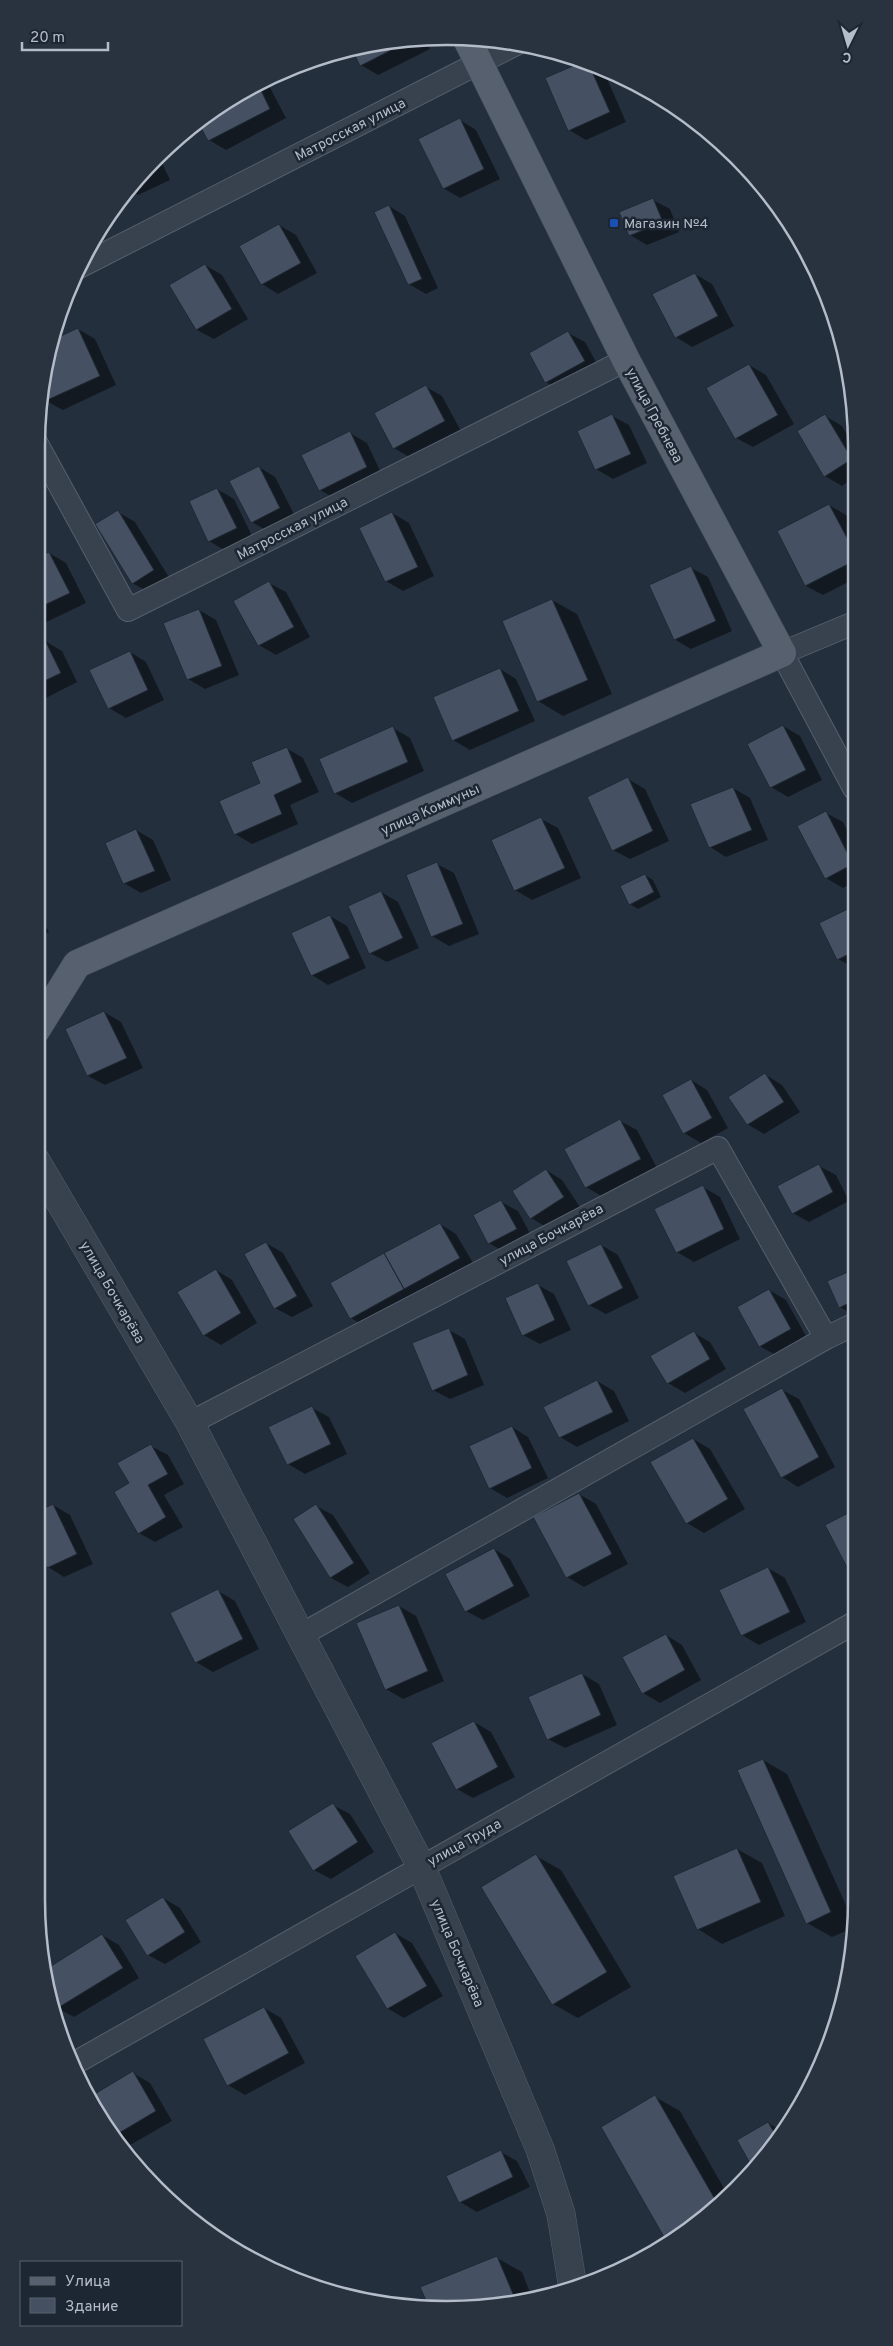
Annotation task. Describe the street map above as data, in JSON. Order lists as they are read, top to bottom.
{
  "streets": {
    "main road": ["улица Гребнева", "улица Коммуны"],
    "street": ["Матросская улица", "улица Бочкарёва", "улица Труда"]
  },
  "crossings": [
    ["Матросская улица", "улица Гребнева"],
    ["улица Гребнева", "улица Коммуны"],
    ["улица Бочкарёва", "улица Труда"]
  ],
  "places": {
    "transit": ["Магазин №4"]
  },
  "legend": ["Улица", "Здание"],
  "scale_bar": "20 m",
  "north": "bottom"
}
